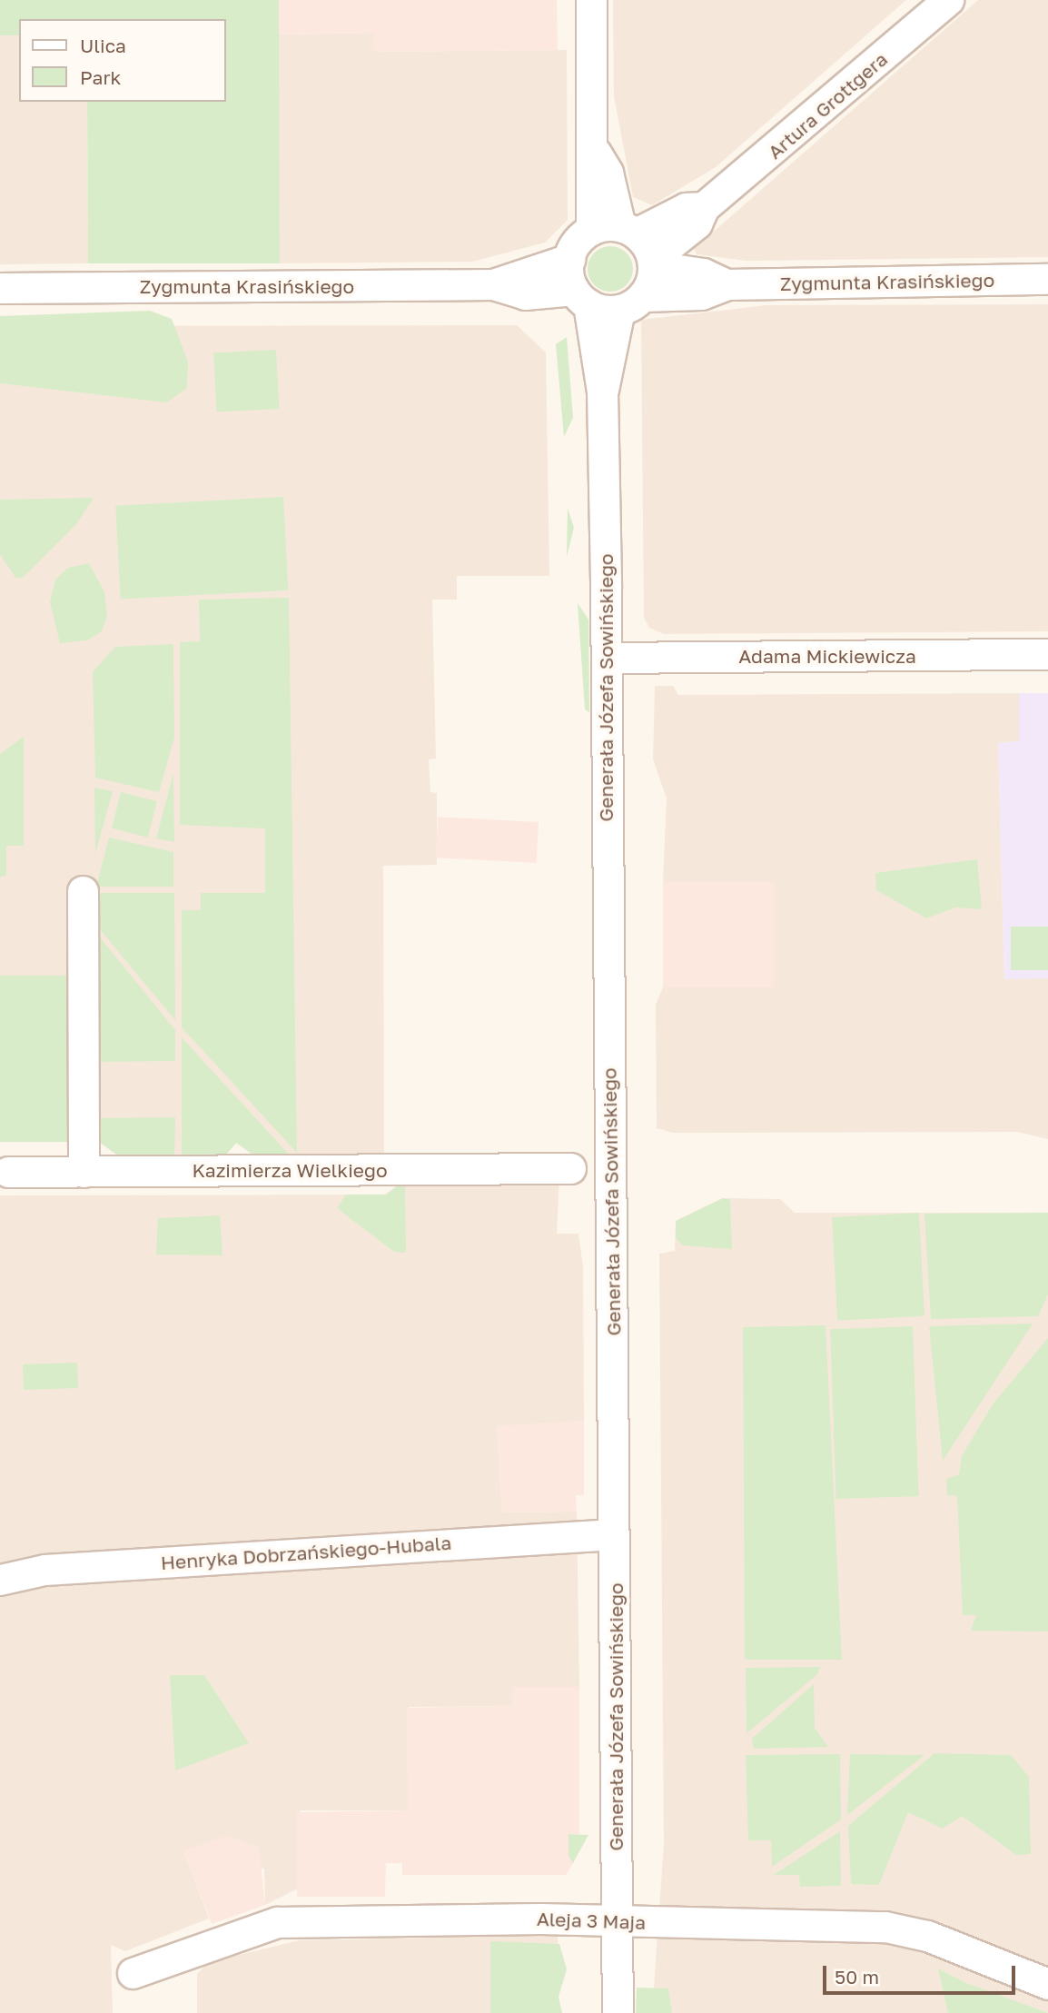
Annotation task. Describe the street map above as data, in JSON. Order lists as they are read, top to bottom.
{
  "streets": {
    "street": [
      "Artura Grottgera",
      "Zygmunta Krasińskiego",
      "Adama Mickiewicza",
      "Generała Józefa Sowińskiego",
      "Kazimierza Wielkiego",
      "Henryka Dobrzańskiego-Hubala",
      "Aleja 3 Maja"
    ]
  },
  "crossings": [
    ["Artura Grottgera", "Zygmunta Krasińskiego"],
    ["Artura Grottgera", "Generała Józefa Sowińskiego"],
    ["Zygmunta Krasińskiego", "Generała Józefa Sowińskiego"],
    ["Adama Mickiewicza", "Generała Józefa Sowińskiego"],
    ["Generała Józefa Sowińskiego", "Henryka Dobrzańskiego-Hubala"],
    ["Generała Józefa Sowińskiego", "Aleja 3 Maja"]
  ],
  "legend": ["Ulica", "Park"],
  "scale_bar": "50 m"
}
